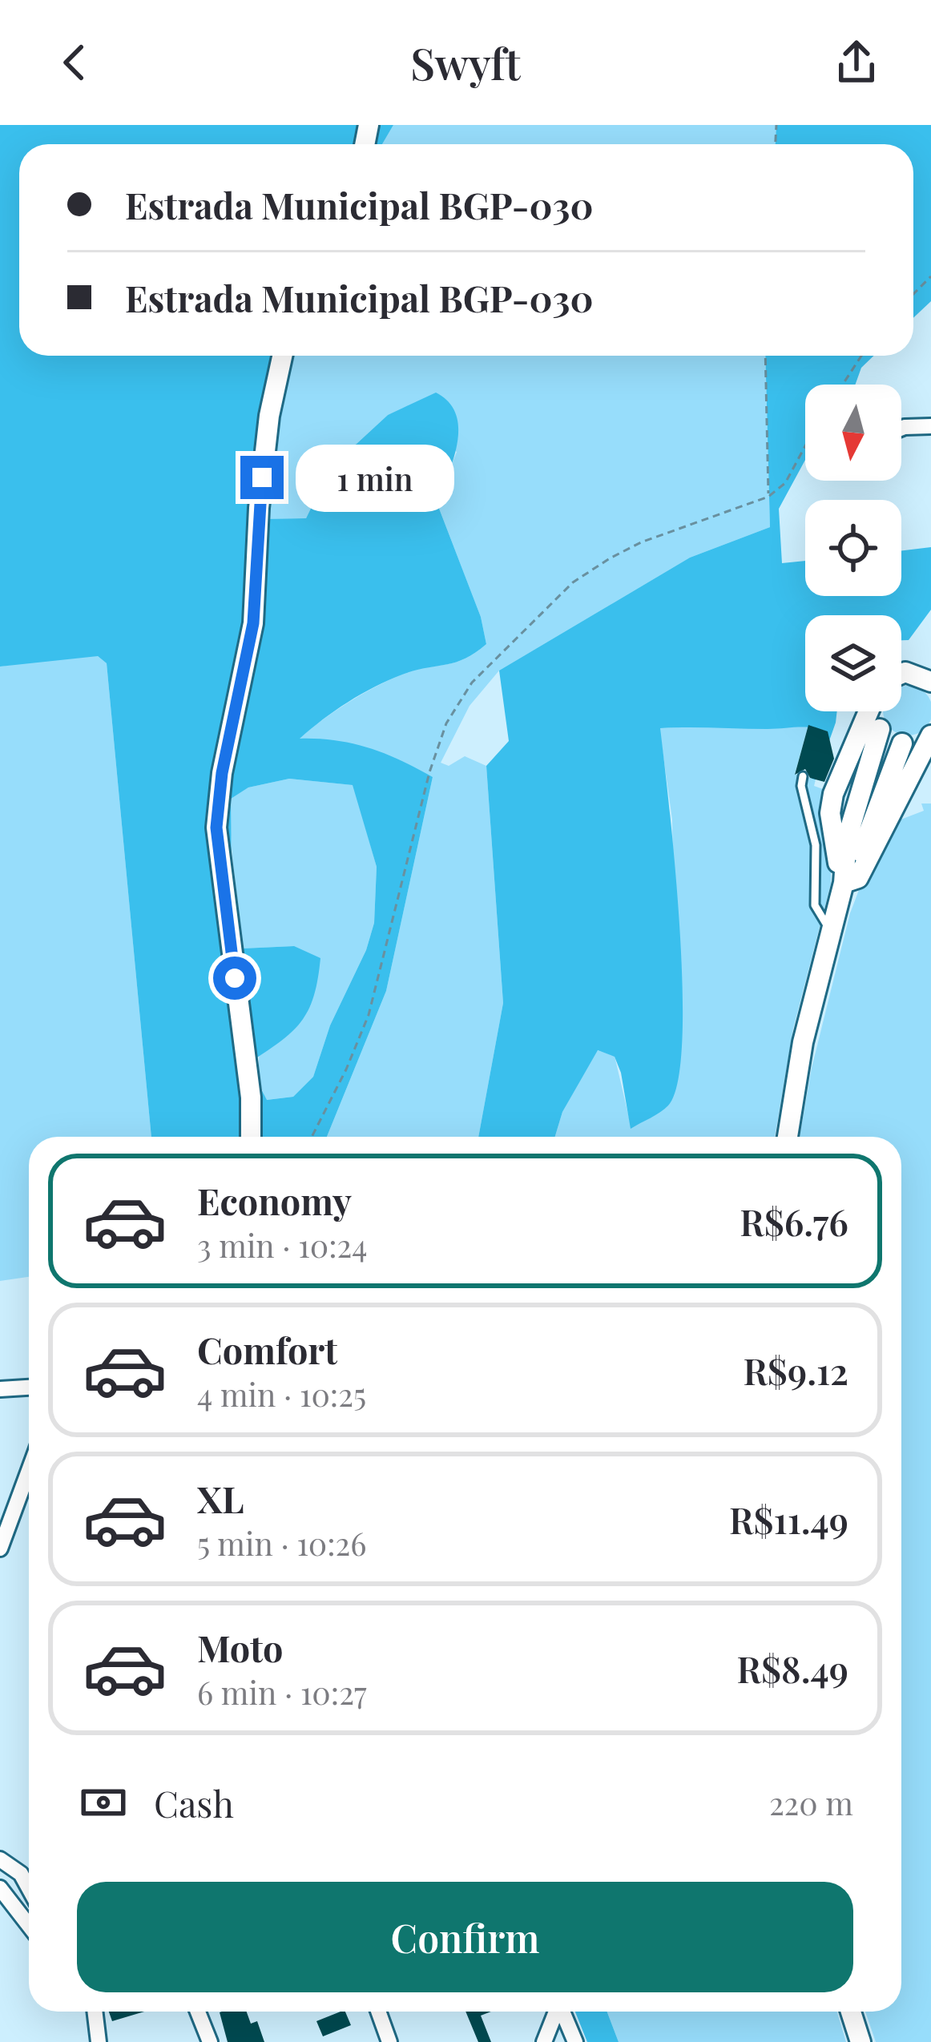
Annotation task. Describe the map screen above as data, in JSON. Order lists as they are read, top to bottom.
{
  "north": "bottom",
  "page": {
    "header": "Swyft",
    "banner": ["Estrada Municipal BGP-030", "Estrada Municipal BGP-030"],
    "bubble": "1 min",
    "list": [
      {
        "name": "Economy",
        "note": "3 min · 10:24",
        "value": "R$6.76"
      },
      {
        "name": "Comfort",
        "note": "4 min · 10:25",
        "value": "R$9.12"
      },
      {
        "name": "XL",
        "note": "5 min · 10:26",
        "value": "R$11.49"
      },
      {
        "name": "Moto",
        "note": "6 min · 10:27",
        "value": "R$8.49"
      }
    ],
    "pay": ["Cash", "220 m"],
    "buttons": "Confirm"
  }
}
